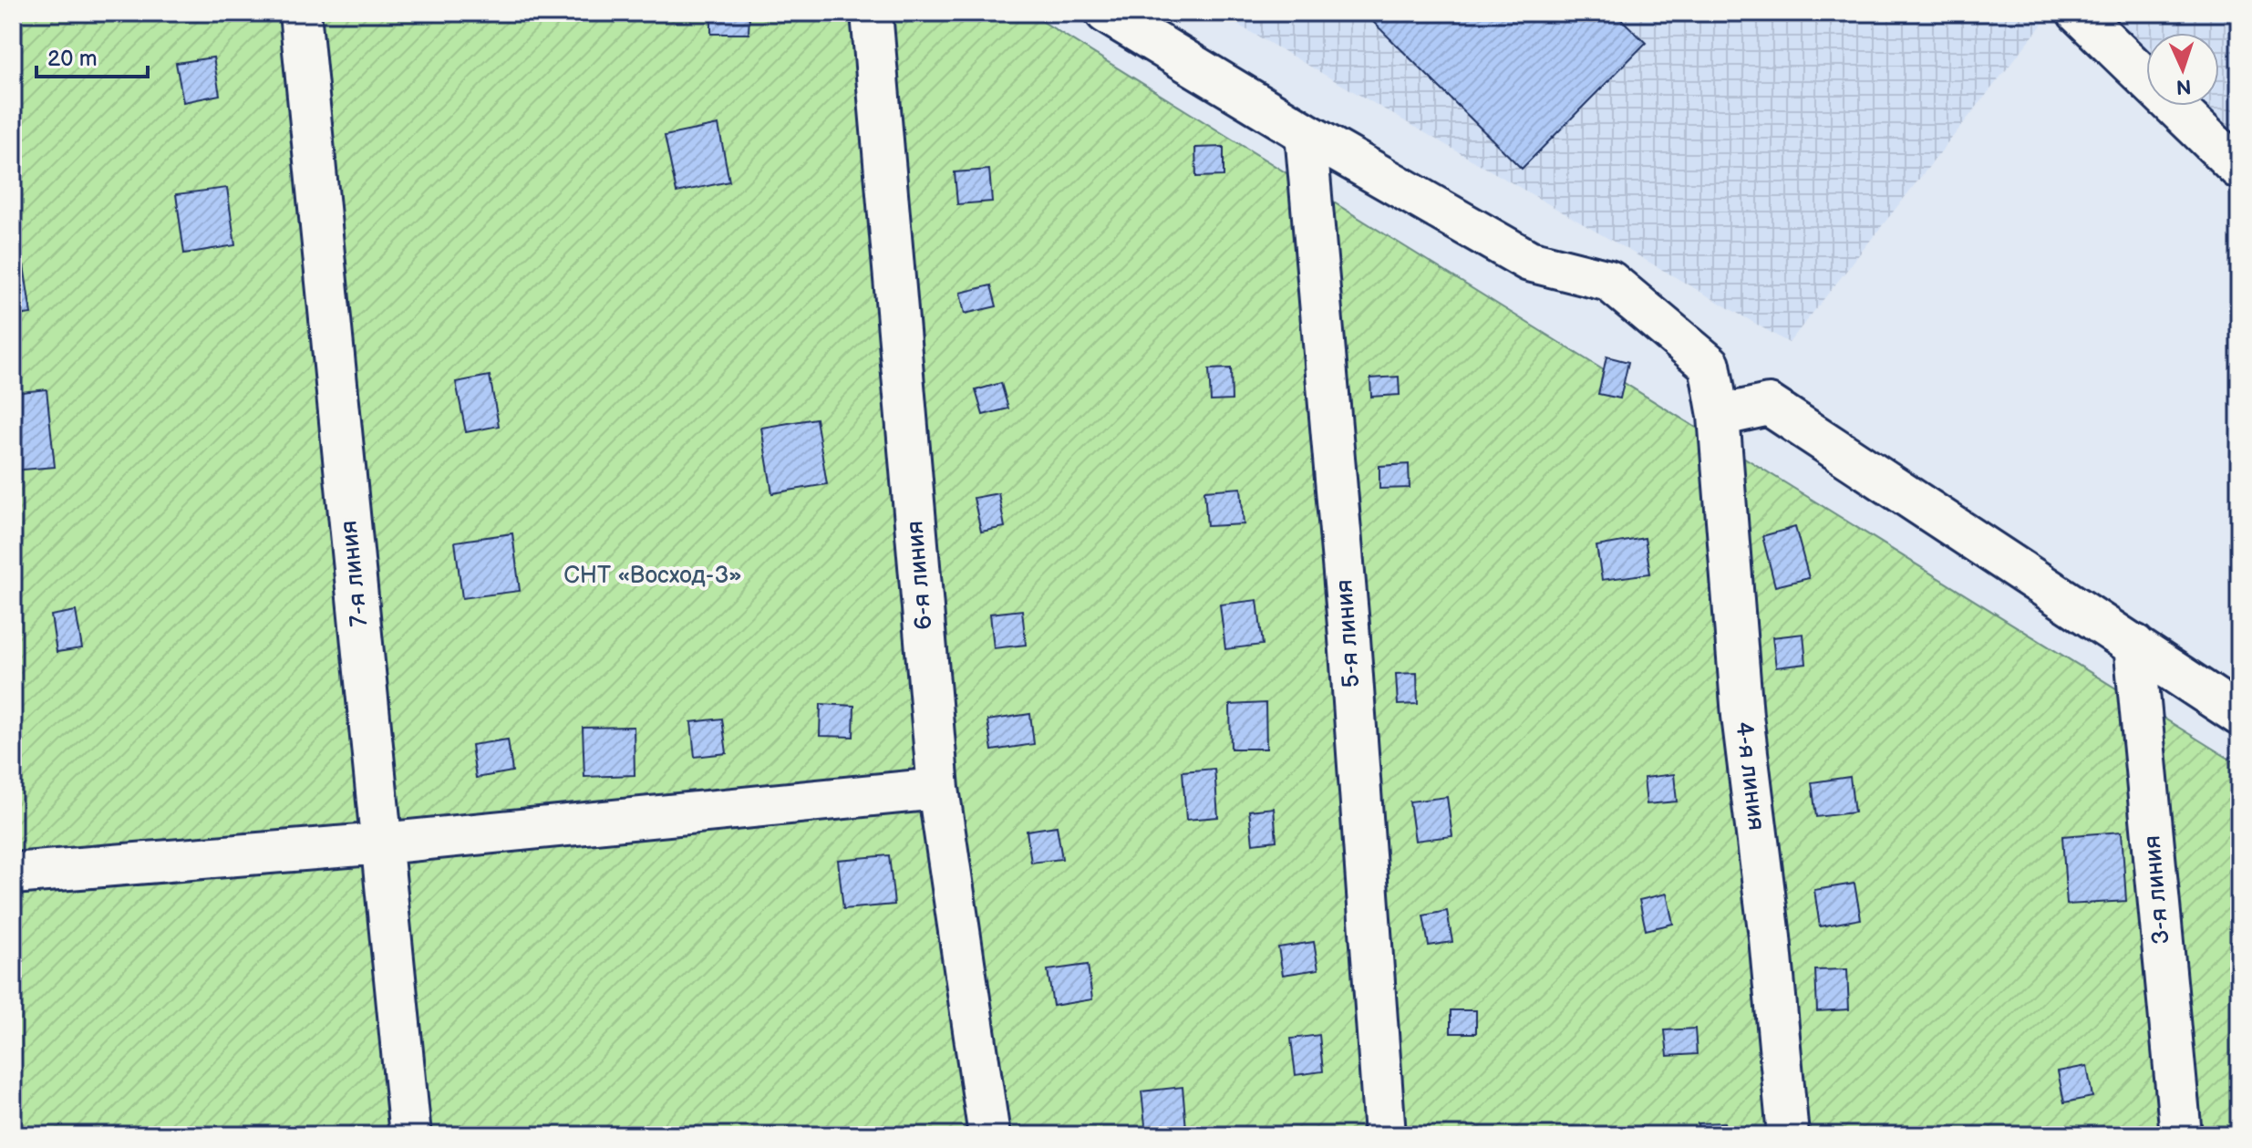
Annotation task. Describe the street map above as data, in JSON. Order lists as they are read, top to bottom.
{
  "streets": {
    "street": [
      "7-я линия",
      "6-я линия",
      "5-я линия",
      "4-я линия",
      "3-я линия"
    ]
  },
  "crossings": [
    ["5-я линия", "4-я линия"]
  ],
  "parks": ["СНТ «Восход-3»"],
  "scale_bar": "20 m",
  "north": "bottom"
}
